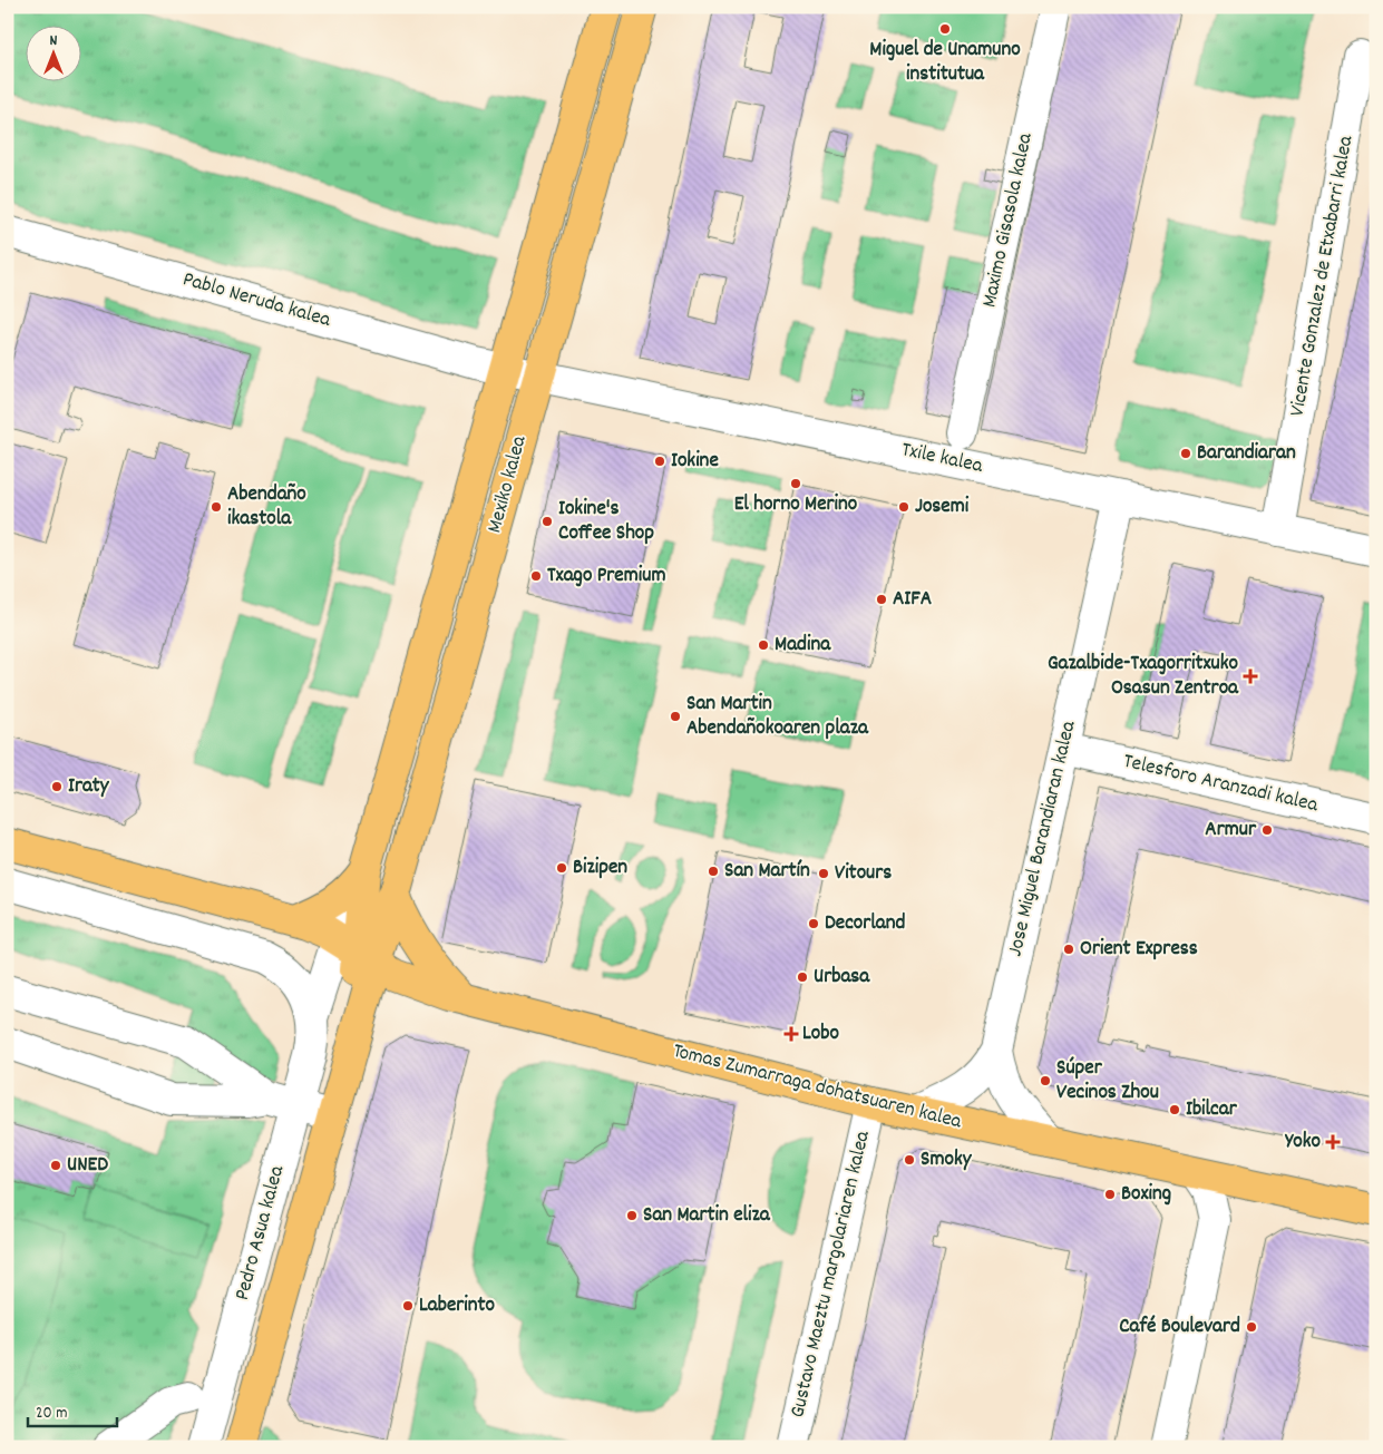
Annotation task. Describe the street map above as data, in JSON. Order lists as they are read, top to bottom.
{
  "streets": {
    "main road": ["Mexiko kalea", "Tomas Zumarraga dohatsuaren kalea", "Pedro Asua kalea"],
    "street": [
      "Maximo Gisasola kalea",
      "Vicente Gonzalez de Etxabarri kalea",
      "Pablo Neruda kalea",
      "Txile kalea",
      "Telesforo Aranzadi kalea",
      "Jose Miguel Barandiaran kalea",
      "Gustavo Maeztu margolariaren kalea"
    ]
  },
  "crossings": [
    ["Vicente Gonzalez de Etxabarri kalea", "Txile kalea"],
    ["Pablo Neruda kalea", "Txile kalea"],
    ["Pablo Neruda kalea", "Mexiko kalea"],
    ["Txile kalea", "Mexiko kalea"],
    ["Txile kalea", "Jose Miguel Barandiaran kalea"],
    ["Mexiko kalea", "Tomas Zumarraga dohatsuaren kalea"],
    ["Mexiko kalea", "Pedro Asua kalea"],
    ["Telesforo Aranzadi kalea", "Jose Miguel Barandiaran kalea"],
    ["Jose Miguel Barandiaran kalea", "Tomas Zumarraga dohatsuaren kalea"],
    ["Tomas Zumarraga dohatsuaren kalea", "Pedro Asua kalea"],
    ["Tomas Zumarraga dohatsuaren kalea", "Gustavo Maeztu margolariaren kalea"]
  ],
  "places": {
    "other": [
      "Miguel de Unamuno institutua",
      "Barandiaran",
      "Iokine",
      "El horno Merino",
      "Abendaño ikastola",
      "Josemi",
      "Iokine's Coffee Shop",
      "Txago Premium",
      "AIFA",
      "Madina",
      "San Martin Abendañokoaren plaza",
      "Iraty",
      "Armur",
      "Bizipen",
      "San Martín",
      "Vitours",
      "Decorland",
      "Orient Express",
      "Urbasa",
      "Súper Vecinos Zhou",
      "Ibilcar",
      "Smoky",
      "UNED",
      "Boxing",
      "San Martin eliza",
      "Laberinto",
      "Café Boulevard"
    ],
    "health": ["Gazalbide-Txagorritxuko Osasun Zentroa", "Lobo", "Yoko"]
  },
  "scale_bar": "20 m",
  "north": "top"
}
